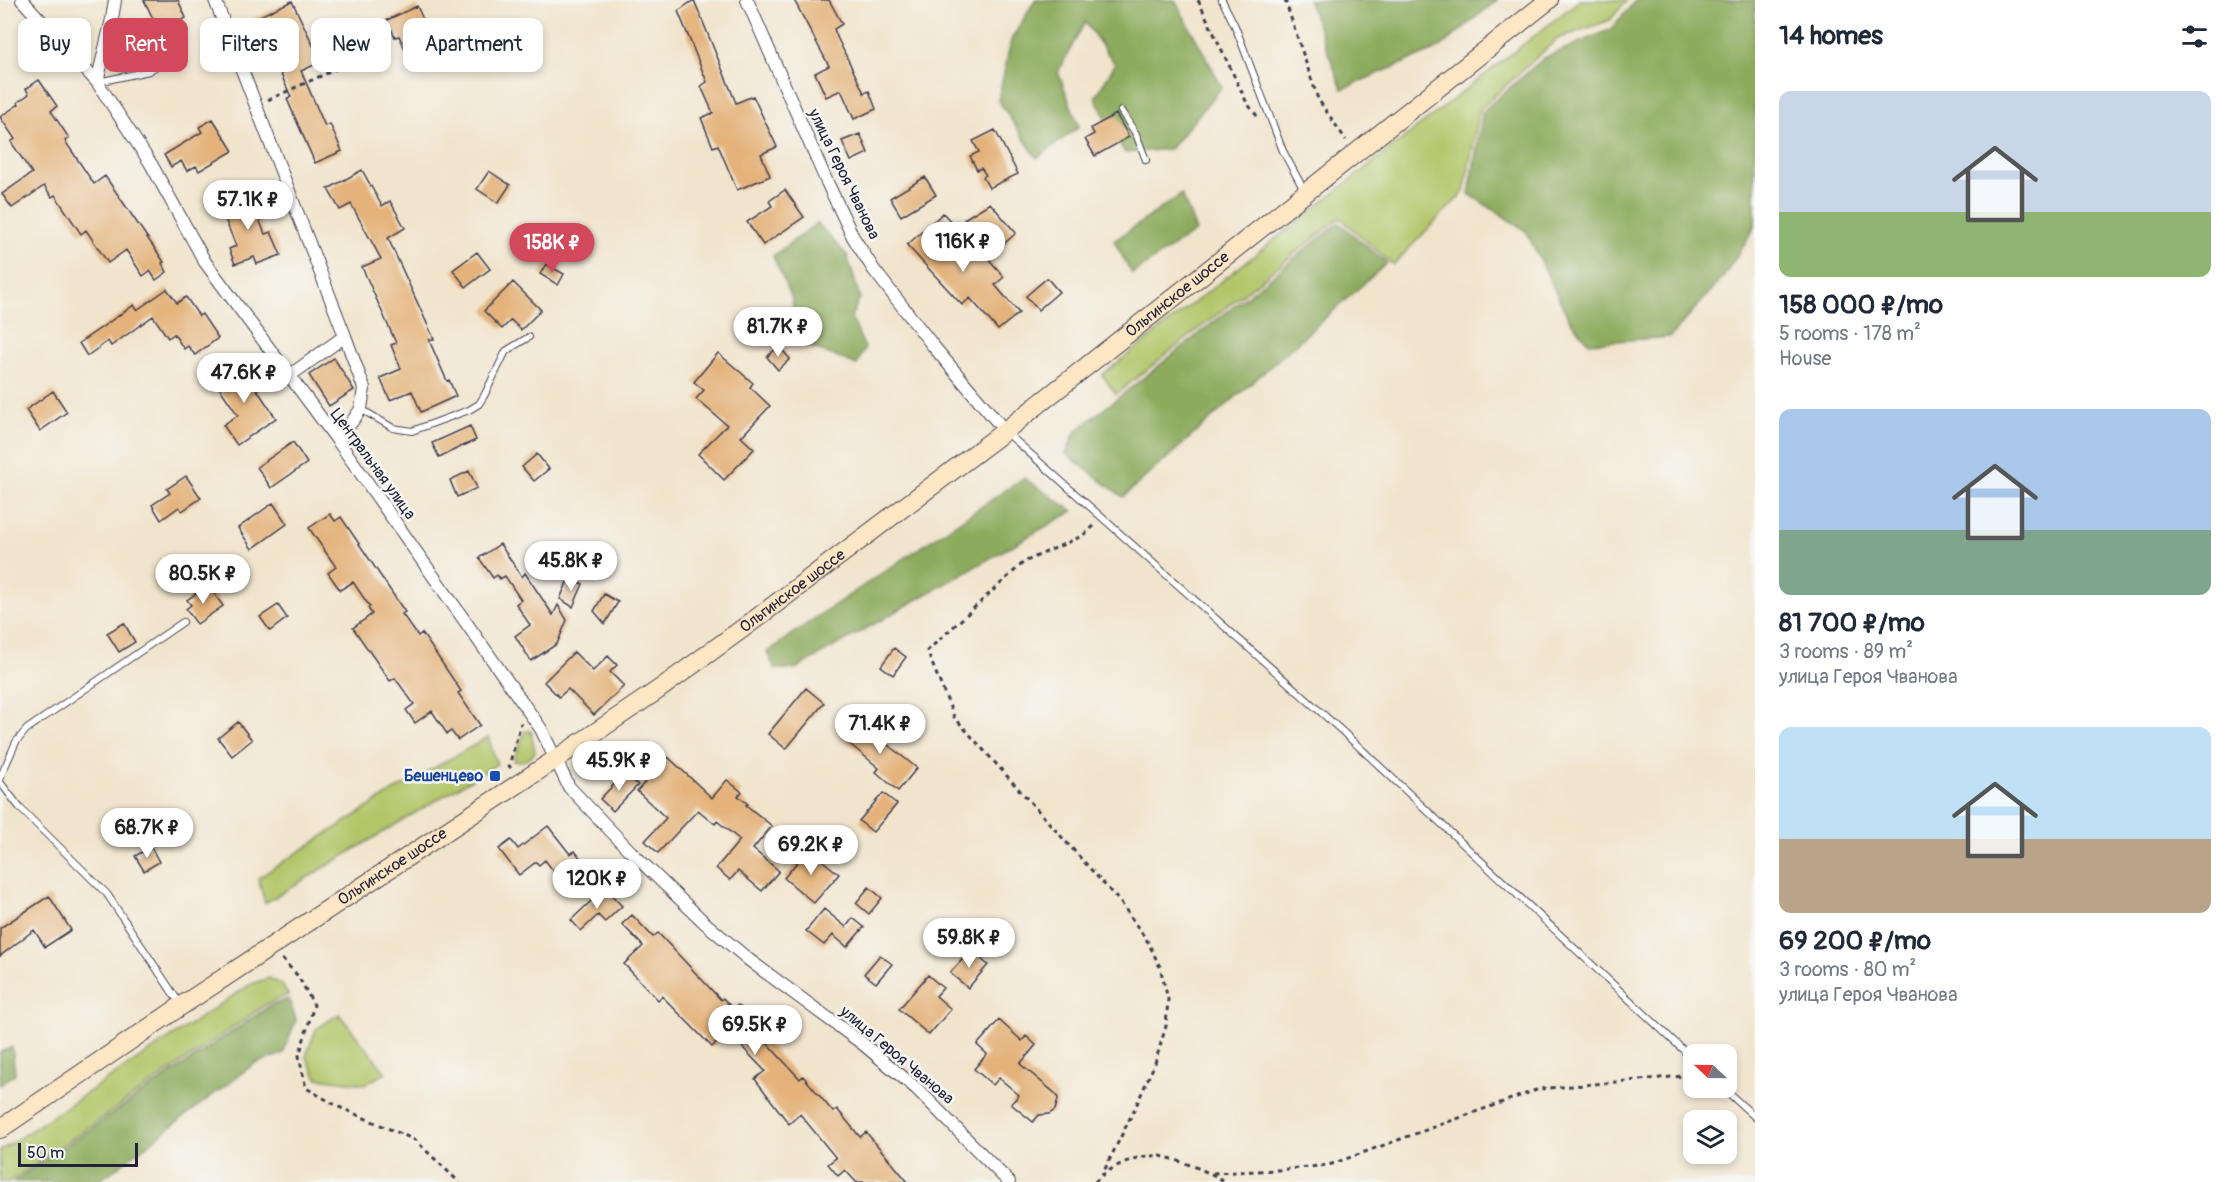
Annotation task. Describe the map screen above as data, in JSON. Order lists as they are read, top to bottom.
{
  "streets": {
    "main road": ["Ольгинское шоссе"],
    "street": ["улица Героя Чванова", "Центральная улица"]
  },
  "crossings": [
    ["улица Героя Чванова", "Ольгинское шоссе"],
    ["улица Героя Чванова", "Центральная улица"],
    ["Ольгинское шоссе", "Центральная улица"]
  ],
  "places": {
    "transit": ["Бешенцево"]
  },
  "scale_bar": "50 m",
  "north": "left",
  "page": {
    "heading": "14 homes",
    "chip": [
      "Buy",
      "Rent",
      "Filters",
      "New",
      "Apartment"
    ],
    "list": [
      {
        "name": "158 000 ₽/mo",
        "note": "5 rooms · 178 m² · House"
      },
      {
        "name": "81 700 ₽/mo",
        "note": "3 rooms · 89 m² · улица Героя Чванова"
      },
      {
        "name": "69 200 ₽/mo",
        "note": "3 rooms · 80 m² · улица Героя Чванова"
      }
    ],
    "price": [
      "57.1K ₽",
      "116K ₽",
      "158K ₽",
      "81.7K ₽",
      "47.6K ₽",
      "45.8K ₽",
      "80.5K ₽",
      "71.4K ₽",
      "45.9K ₽",
      "68.7K ₽",
      "69.2K ₽",
      "120K ₽",
      "59.8K ₽",
      "69.5K ₽"
    ],
    "scale": "50 m"
  }
}
